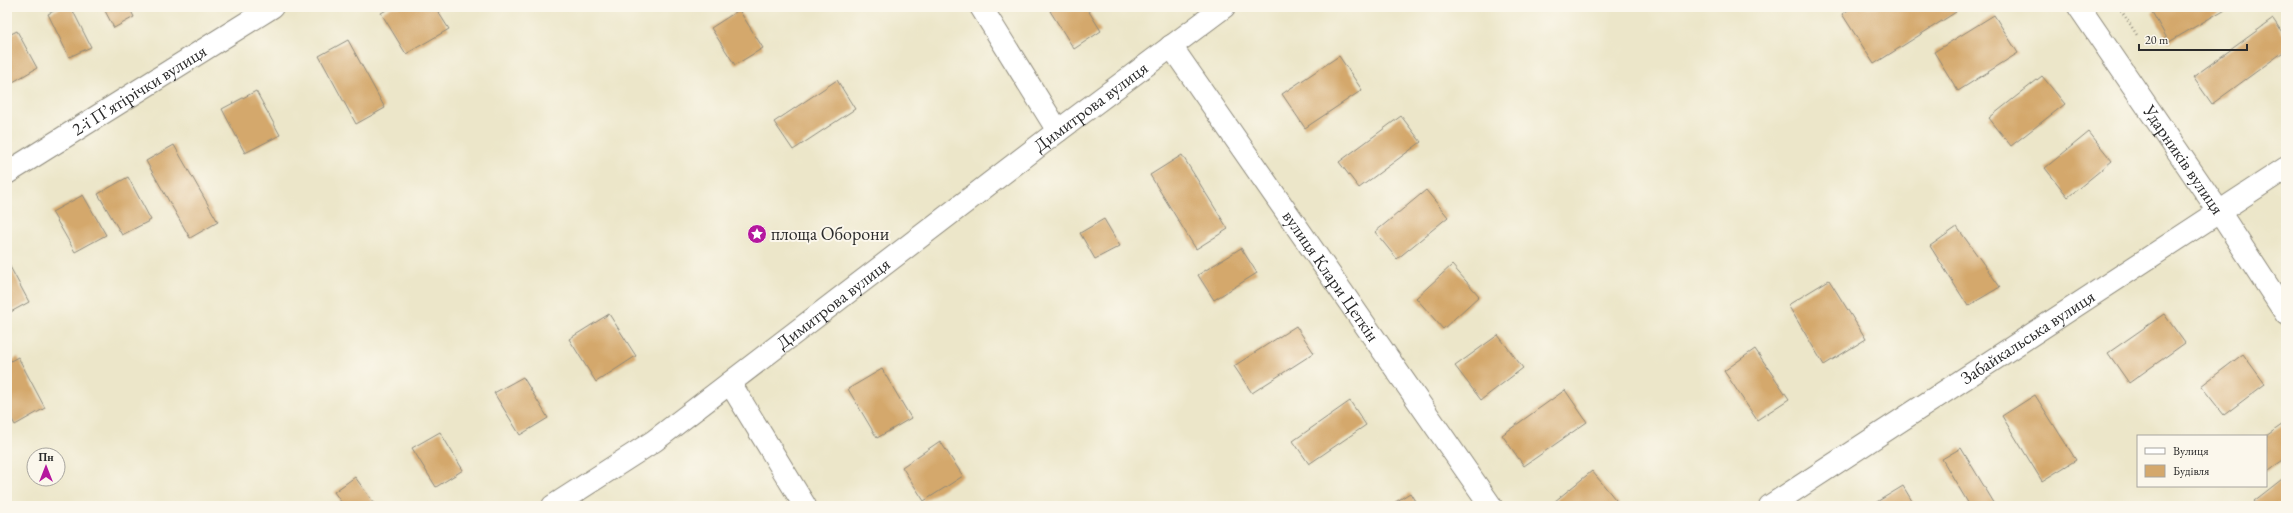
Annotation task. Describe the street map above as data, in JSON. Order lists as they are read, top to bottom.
{
  "streets": {
    "street": [
      "2-ї П’ятірічки вулиця",
      "Димитрова вулиця",
      "Ударників вулиця",
      "вулиця Клари Цеткін",
      "Забайкальська вулиця"
    ]
  },
  "crossings": [
    ["Димитрова вулиця", "вулиця Клари Цеткін"],
    ["Ударників вулиця", "Забайкальська вулиця"]
  ],
  "places": {
    "place": ["площа Оборони"]
  },
  "legend": ["Вулиця", "Будівля"],
  "scale_bar": "20 m",
  "north": "top"
}
